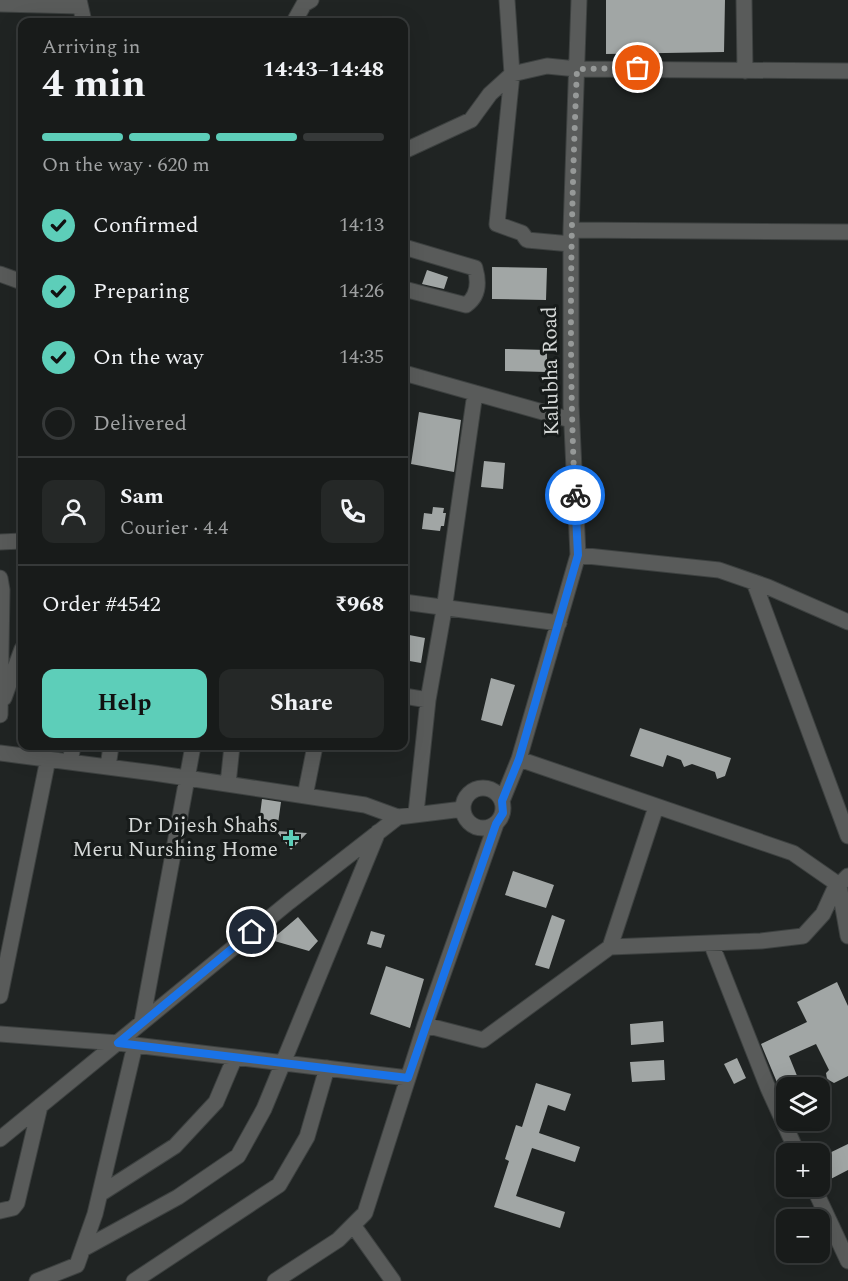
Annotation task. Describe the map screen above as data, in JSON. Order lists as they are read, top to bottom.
{
  "streets": {
    "street": ["Kalubha Road"]
  },
  "places": {
    "health": ["Dr Dijesh Shahs Meru Nurshing Home"]
  },
  "page": {
    "heading": ["4 min", "Arriving in", "14:43–14:48"],
    "panel": [
      "Sam",
      "Courier · 4.4",
      "Order #4542",
      "₹968"
    ],
    "bar": "On the way · 620 m",
    "list": [
      ["Confirmed", "14:13"],
      ["Preparing", "14:26"],
      ["On the way", "14:35"],
      "Delivered"
    ],
    "buttons": ["Help", "Share"],
    "map_buttons": ["+", "−"]
  }
}
